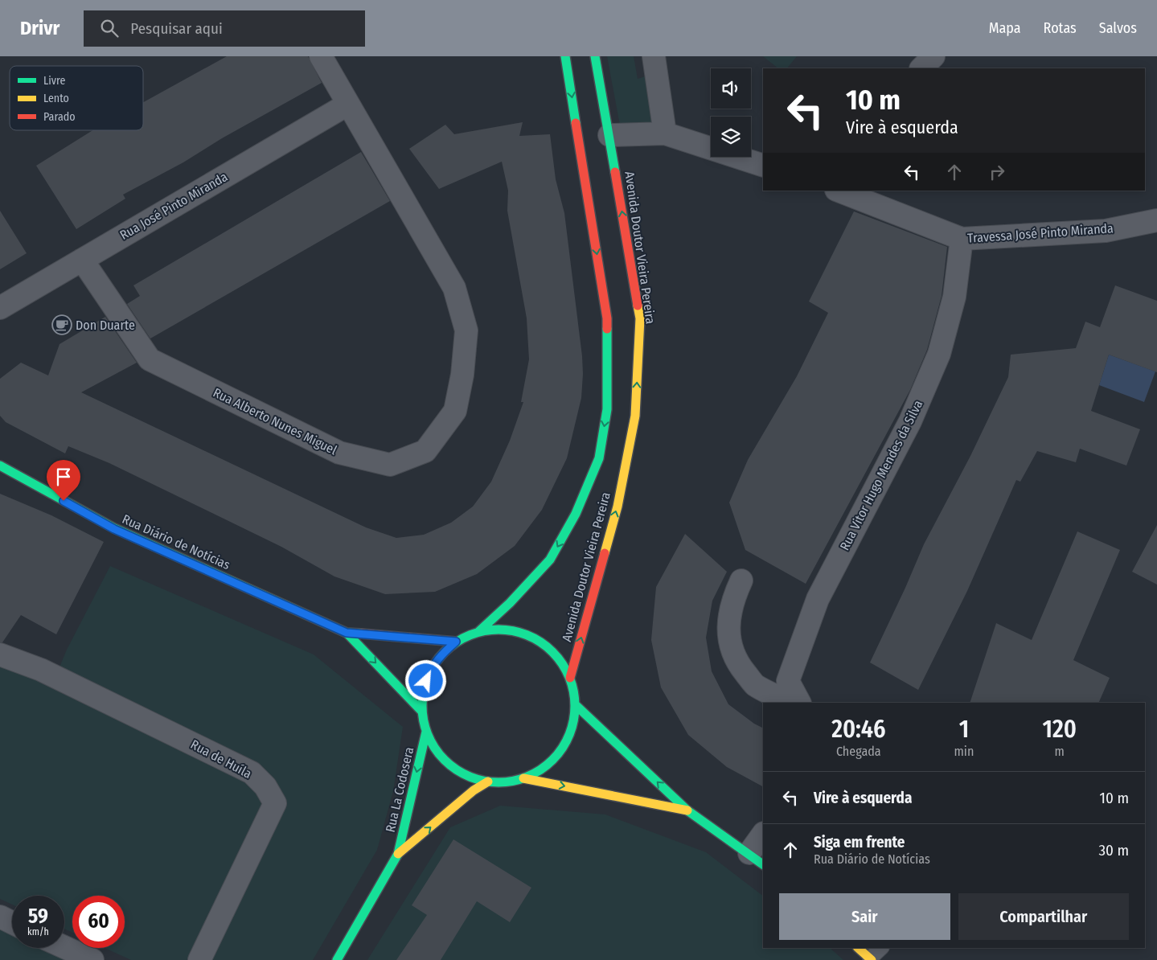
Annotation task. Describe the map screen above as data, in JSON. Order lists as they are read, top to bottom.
{
  "streets": {
    "main road": ["Avenida Doutor Vieira Pereira", "Rua Diário de Notícias", "Rua La Codosera"],
    "street": [
      "Rua José Pinto Miranda",
      "Travessa José Pinto Miranda",
      "Rua Alberto Nunes Miguel",
      "Rua Vitor Hugo Mendes da Silva",
      "Rua de Huíla"
    ]
  },
  "crossings": [
    ["Rua José Pinto Miranda", "Rua Alberto Nunes Miguel"],
    ["Travessa José Pinto Miranda", "Rua Vitor Hugo Mendes da Silva"]
  ],
  "places": {
    "cafe": ["Don Duarte"]
  },
  "legend": ["Livre", "Lento", "Parado"],
  "page": {
    "header": "Drivr",
    "search": "Pesquisar aqui",
    "nav": ["Mapa", "Rotas", "Salvos"],
    "turn": ["10 m", "Vire à esquerda"],
    "eta": [
      "20:46",
      "Chegada",
      "1",
      "min",
      "120",
      "m"
    ],
    "list": [
      {
        "name": "Vire à esquerda",
        "value": "10 m"
      },
      {
        "name": "Siga em frente",
        "note": "Rua Diário de Notícias",
        "value": "30 m"
      }
    ],
    "buttons": ["Sair", "Compartilhar"],
    "speed": "59 km/h",
    "limit": "60"
  }
}
